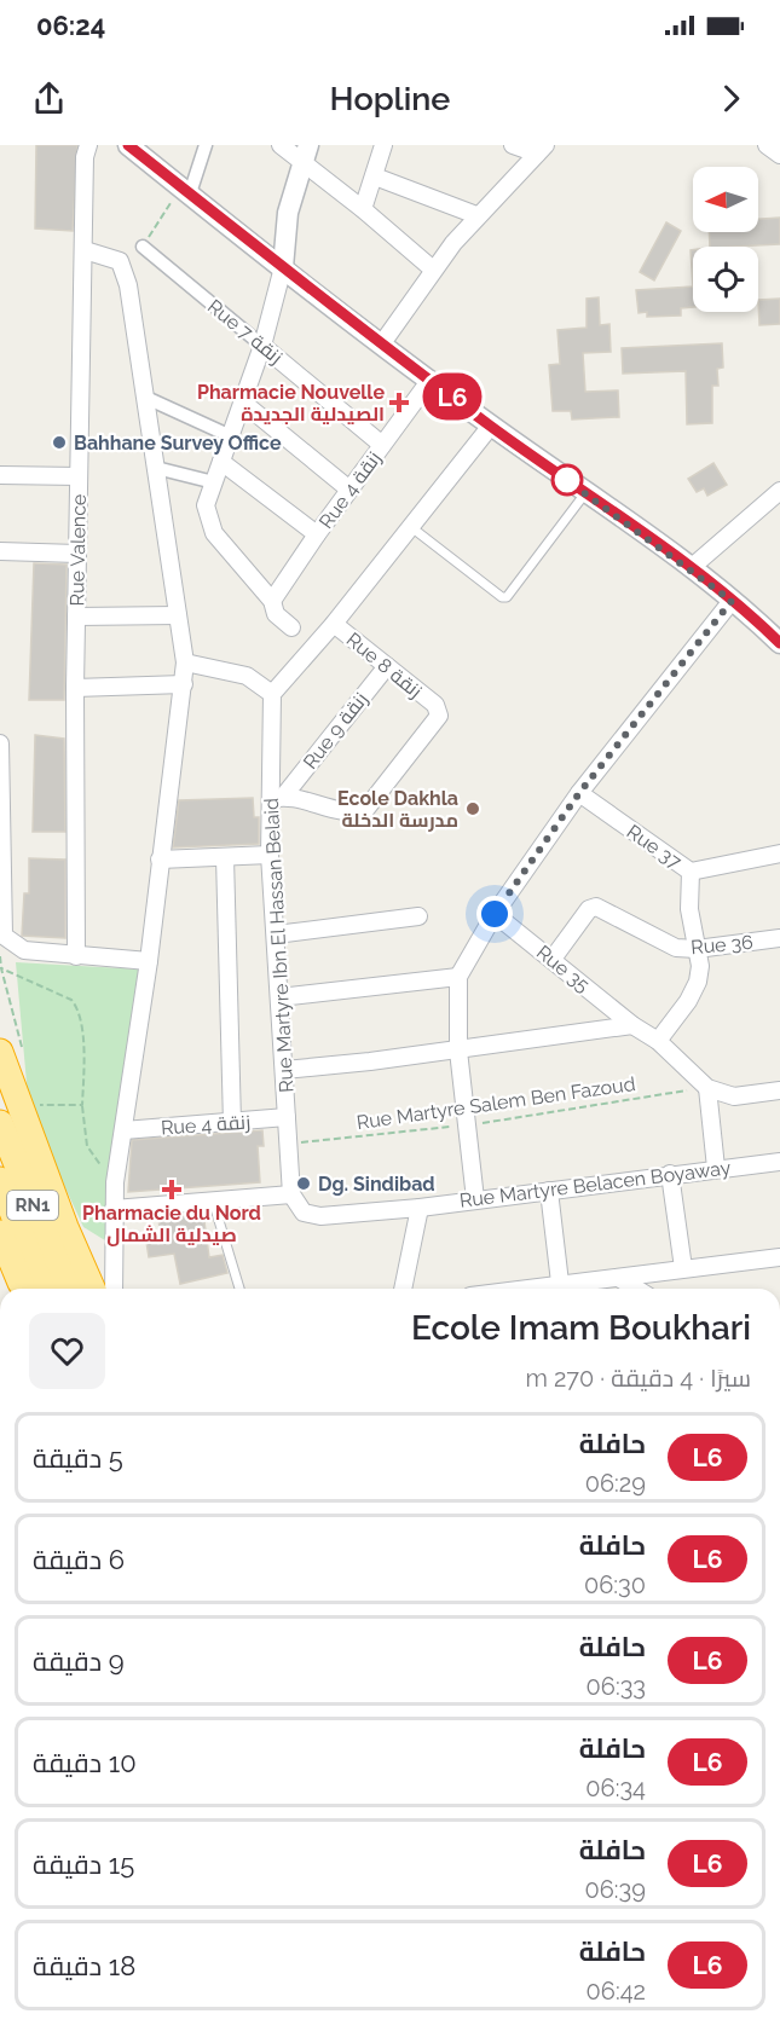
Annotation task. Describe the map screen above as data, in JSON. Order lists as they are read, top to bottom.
{
  "streets": {
    "highway": ["RN1"],
    "street": [
      "Rue 7 زنقة",
      "Rue 4 زنقة",
      "Rue Valence",
      "Rue 8 زنقة",
      "Rue 9 زنقة",
      "Rue 37",
      "Rue 36",
      "Rue Martyre Ibn El Hassan Belaid",
      "Rue 35",
      "Rue Martyre Belacen Boyaway"
    ],
    "path": ["Rue Martyre Salem Ben Fazoud"]
  },
  "crossings": [
    ["Rue 7 زنقة", "Rue 4 زنقة"],
    ["Rue 4 زنقة", "Rue Martyre Ibn El Hassan Belaid"],
    ["Rue 8 زنقة", "Rue 9 زنقة"],
    ["Rue 8 زنقة", "Rue Martyre Ibn El Hassan Belaid"],
    ["Rue 9 زنقة", "Rue Martyre Ibn El Hassan Belaid"],
    ["Rue 36", "Rue 35"],
    ["Rue Martyre Ibn El Hassan Belaid", "Rue Martyre Salem Ben Fazoud"],
    ["Rue Martyre Ibn El Hassan Belaid", "Rue Martyre Belacen Boyaway"],
    ["Rue 35", "Rue Martyre Salem Ben Fazoud"]
  ],
  "places": {
    "health": ["Pharmacie Nouvelle الصيدلية الجديدة", "Pharmacie du Nord صيدلية الشمال"],
    "other": ["Bahhane Survey Office", "Ecole Dakhla مدرسة الدخلة", "Dg. Sindibad"]
  },
  "lines": ["bus line L6"],
  "north": "left",
  "page": {
    "status": "06:24",
    "header": "Hopline",
    "on_map": "L6",
    "heading": ["Ecole Imam Boukhari", "سيرًا · 4 دقيقة · 270 m"],
    "list": [
      {
        "mark": "L6",
        "name": "حافلة",
        "note": "06:29",
        "value": "5 دقيقة"
      },
      {
        "mark": "L6",
        "name": "حافلة",
        "note": "06:30",
        "value": "6 دقيقة"
      },
      {
        "mark": "L6",
        "name": "حافلة",
        "note": "06:33",
        "value": "9 دقيقة"
      },
      {
        "mark": "L6",
        "name": "حافلة",
        "note": "06:34",
        "value": "10 دقيقة"
      },
      {
        "mark": "L6",
        "name": "حافلة",
        "note": "06:39",
        "value": "15 دقيقة"
      },
      {
        "mark": "L6",
        "name": "حافلة",
        "note": "06:42",
        "value": "18 دقيقة"
      }
    ]
  }
}
